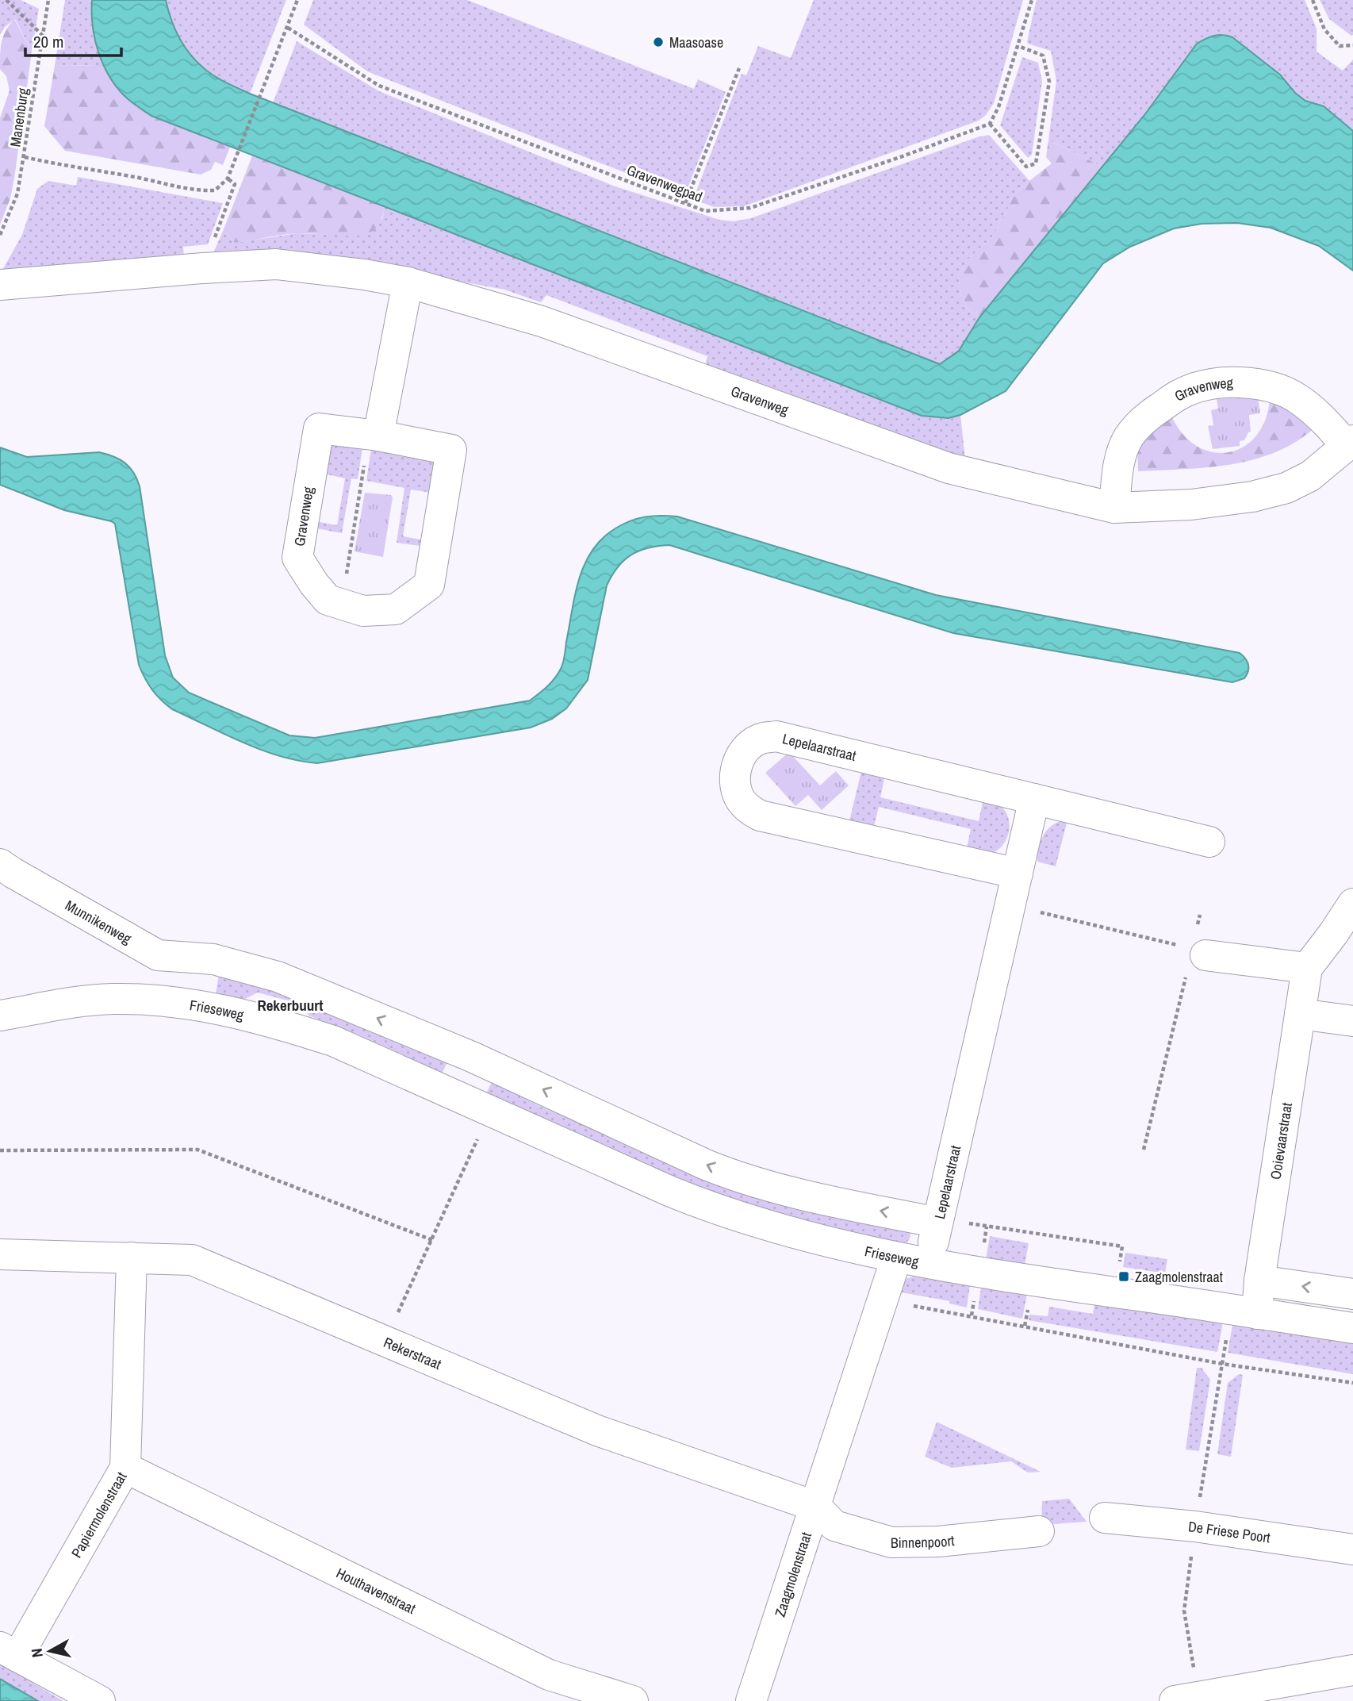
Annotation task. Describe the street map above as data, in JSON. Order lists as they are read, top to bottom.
{
  "streets": {
    "street": [
      "Gravenweg",
      "Lepelaarstraat",
      "Munnikenweg",
      "Frieseweg",
      "Ooievaarstraat",
      "Rekerstraat",
      "Papiermolenstraat",
      "De Friese Poort",
      "Binnenpoort",
      "Zaagmolenstraat",
      "Houthavenstraat"
    ],
    "path": ["Manenburg", "Gravenwegpad"]
  },
  "crossings": [
    ["Lepelaarstraat", "Frieseweg"],
    ["Frieseweg", "Ooievaarstraat"],
    ["Frieseweg", "Zaagmolenstraat"],
    ["Rekerstraat", "Papiermolenstraat"],
    ["Rekerstraat", "Binnenpoort"],
    ["Rekerstraat", "Zaagmolenstraat"],
    ["Papiermolenstraat", "Houthavenstraat"],
    ["Binnenpoort", "Zaagmolenstraat"]
  ],
  "districts": ["Rekerbuurt"],
  "places": {
    "other": ["Maasoase"],
    "transit": ["Zaagmolenstraat"]
  },
  "scale_bar": "20 m",
  "north": "left"
}
